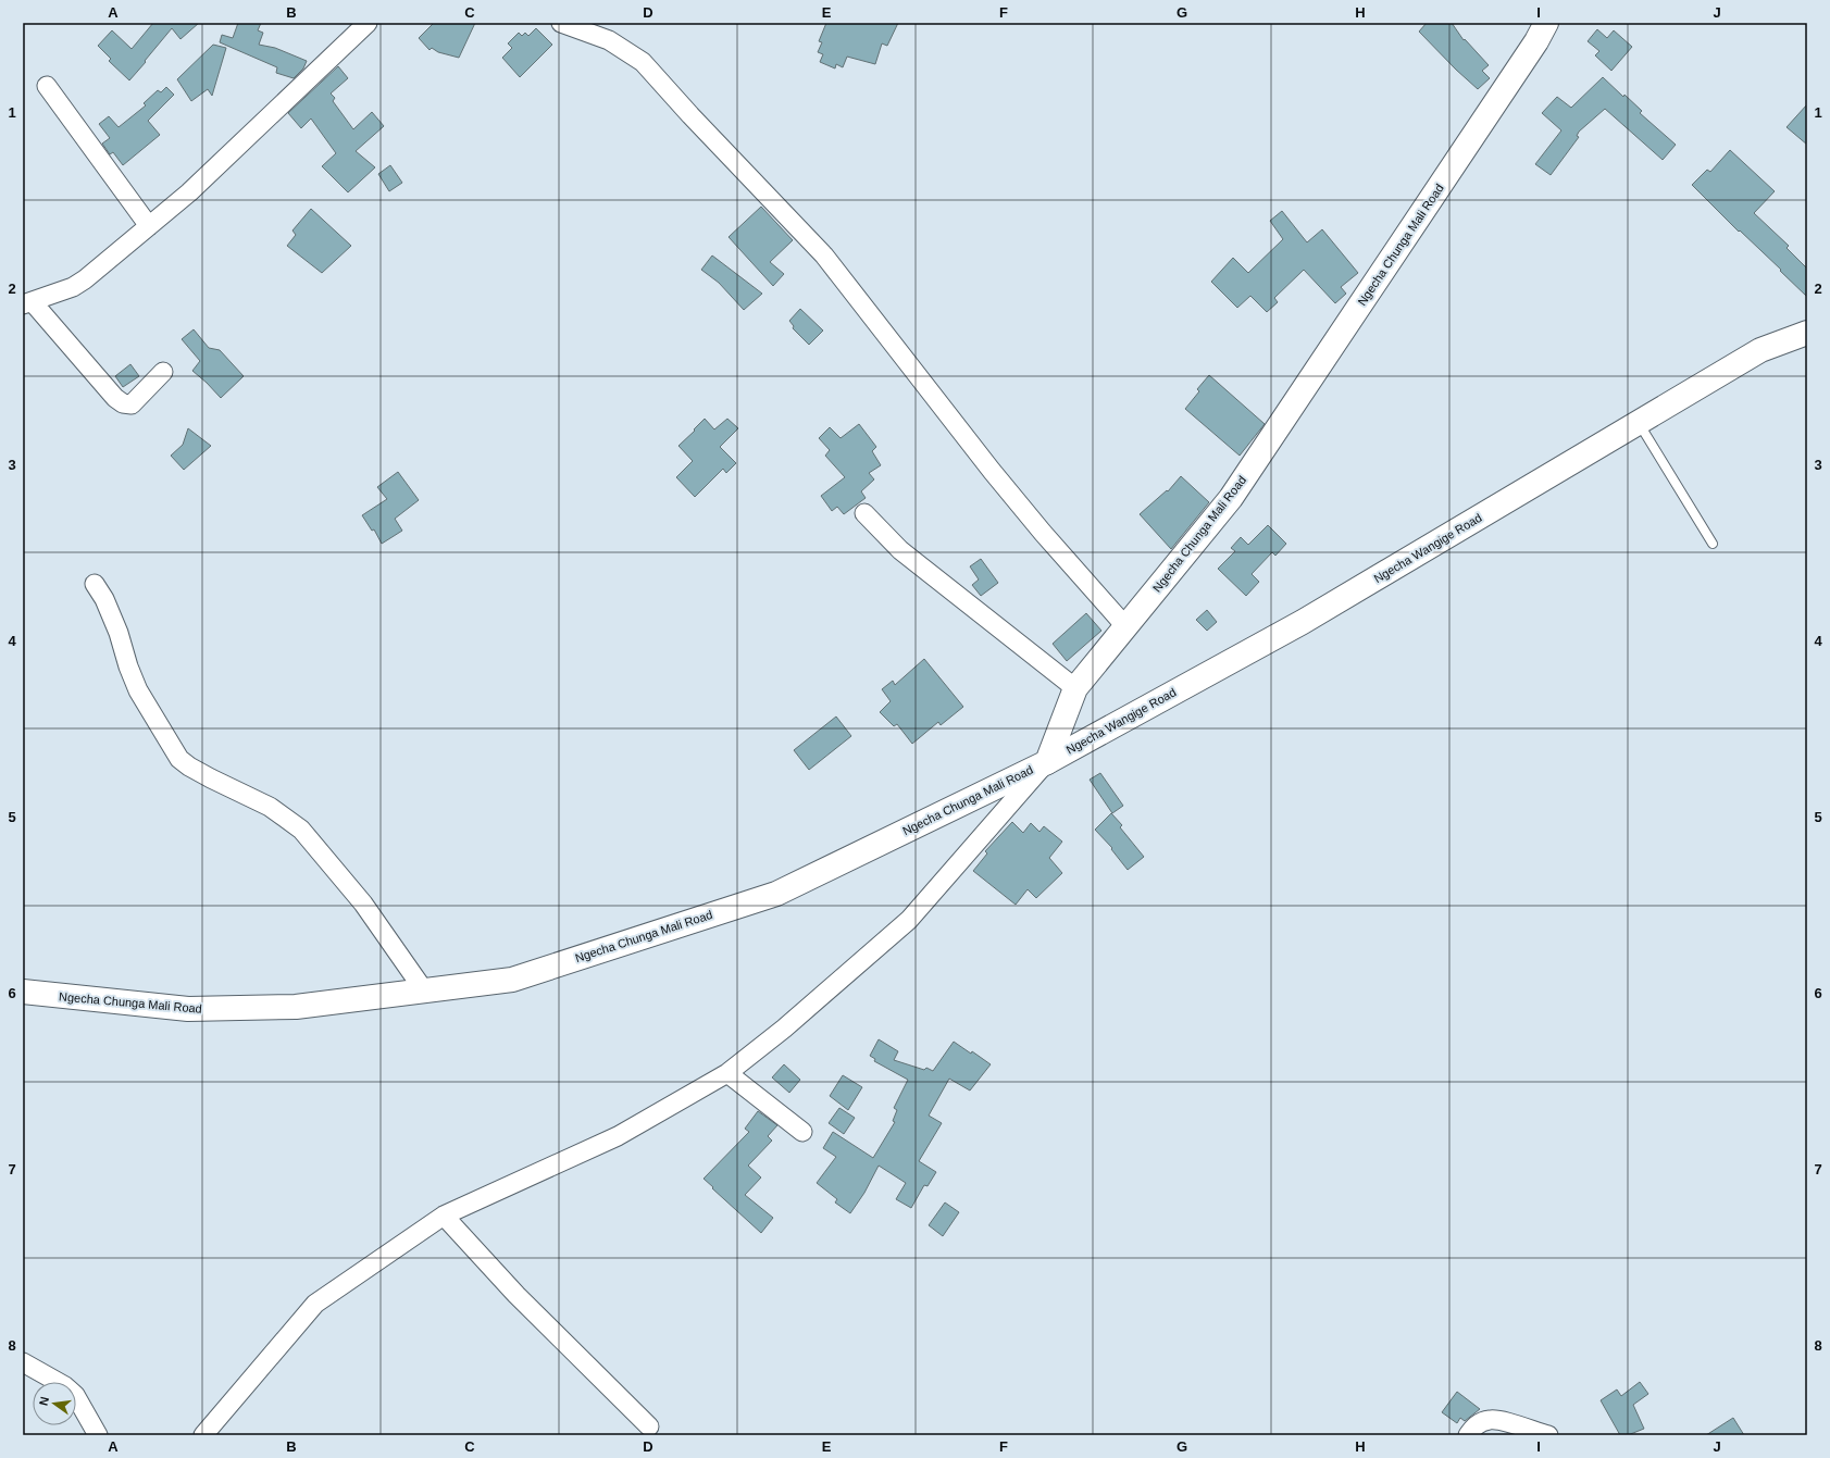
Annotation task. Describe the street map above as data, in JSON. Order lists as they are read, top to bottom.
{
  "streets": {
    "main road": ["Ngecha Chunga Mali Road", "Ngecha Wangige Road"]
  },
  "crossings": [
    ["Ngecha Chunga Mali Road", "Ngecha Wangige Road"]
  ],
  "north": "left",
  "grid": {
    "columns": [
      "A",
      "B",
      "C",
      "D",
      "E",
      "F",
      "G",
      "H",
      "I",
      "J"
    ],
    "rows": [
      "1",
      "2",
      "3",
      "4",
      "5",
      "6",
      "7",
      "8"
    ]
  }
}
